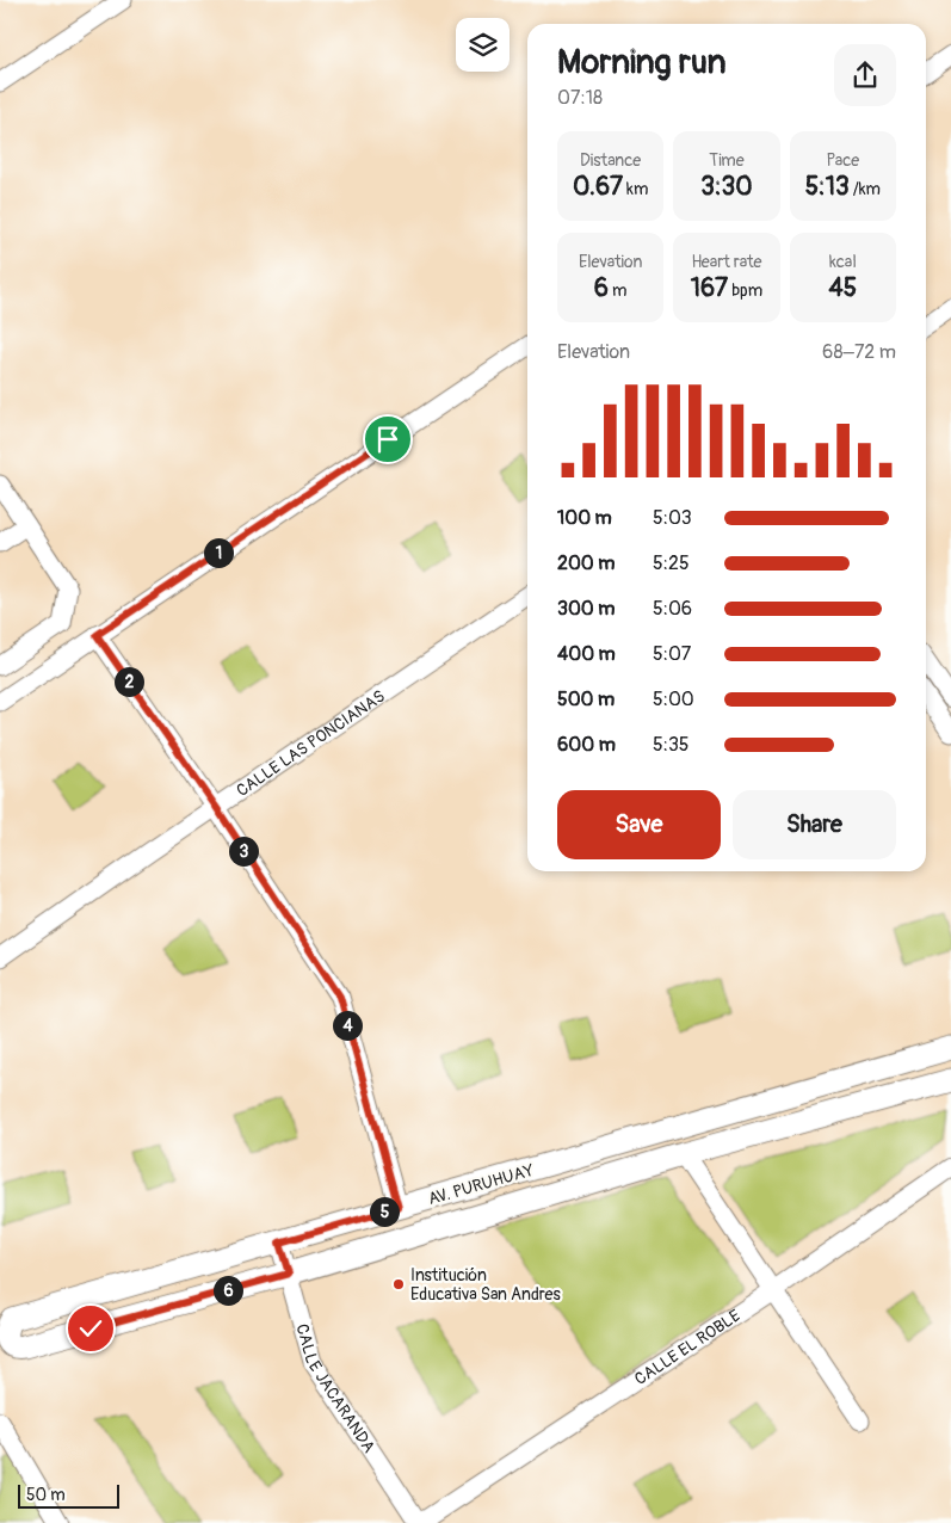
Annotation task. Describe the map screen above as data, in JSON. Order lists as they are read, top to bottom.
{
  "streets": {
    "main road": ["AV. PURUHUAY"],
    "street": ["CALLE LAS PONCIANAS", "CALLE EL ROBLE", "CALLE JACARANDA"]
  },
  "crossings": [
    ["AV. PURUHUAY", "CALLE JACARANDA"],
    ["CALLE EL ROBLE", "CALLE JACARANDA"]
  ],
  "places": ["Institución Educativa San Andres"],
  "scale_bar": "50 m",
  "page": {
    "heading": ["Morning run", "07:18"],
    "stats": [
      ["Distance", "0.67 km"],
      ["Time", "3:30"],
      ["Pace", "5:13 /km"],
      ["Elevation", "6 m"],
      ["Heart rate", "167 bpm"],
      ["kcal", "45"]
    ],
    "chart": ["Elevation", "68–72 m"],
    "list": [
      {
        "name": "100 m",
        "note": "5:03"
      },
      {
        "name": "200 m",
        "note": "5:25"
      },
      {
        "name": "300 m",
        "note": "5:06"
      },
      {
        "name": "400 m",
        "note": "5:07"
      },
      {
        "name": "500 m",
        "note": "5:00"
      },
      {
        "name": "600 m",
        "note": "5:35"
      }
    ],
    "pins": [
      "1",
      "2",
      "3",
      "4",
      "5",
      "6"
    ],
    "buttons": ["Save", "Share"],
    "scale": "50 m"
  }
}
